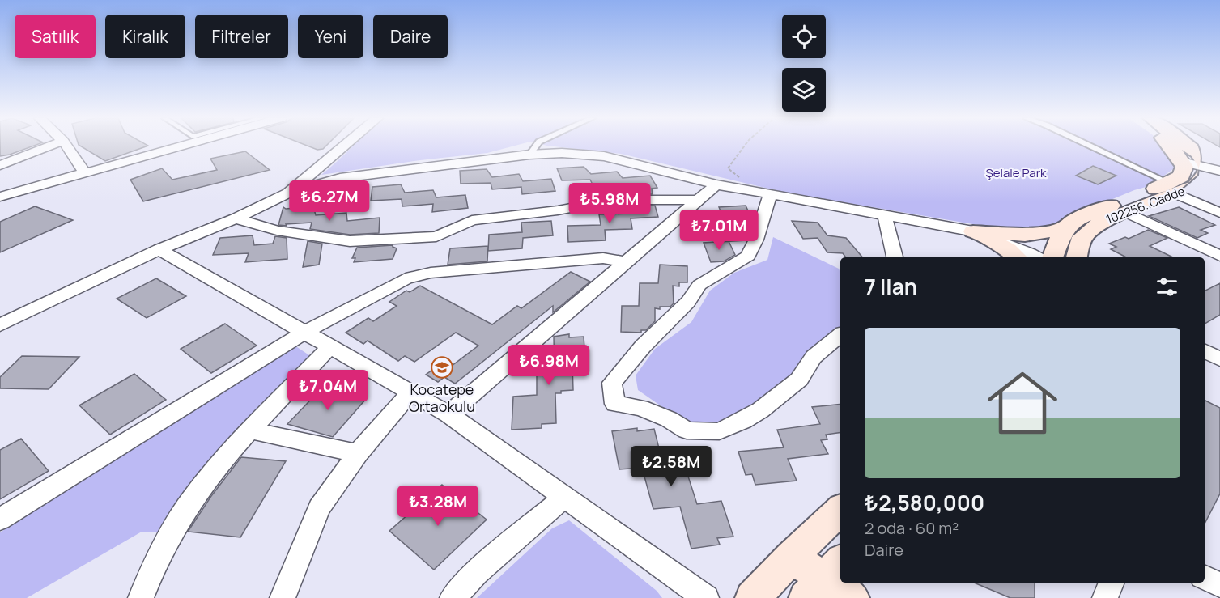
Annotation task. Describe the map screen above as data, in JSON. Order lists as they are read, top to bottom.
{
  "streets": {
    "street": ["102256. Cadde"]
  },
  "parks": ["Şelale Park"],
  "places": {
    "school or university": ["Kocatepe Ortaokulu"]
  },
  "page": {
    "chip": [
      "Satılık",
      "Kiralık",
      "Filtreler",
      "Yeni",
      "Daire"
    ],
    "price": [
      "₺6.27M",
      "₺5.98M",
      "₺7.01M",
      "₺6.98M",
      "₺7.04M",
      "₺2.58M",
      "₺3.28M"
    ],
    "heading": "7 ilan",
    "list": [
      {
        "name": "₺2,580,000",
        "note": "2 oda · 60 m² · Daire"
      }
    ]
  }
}
